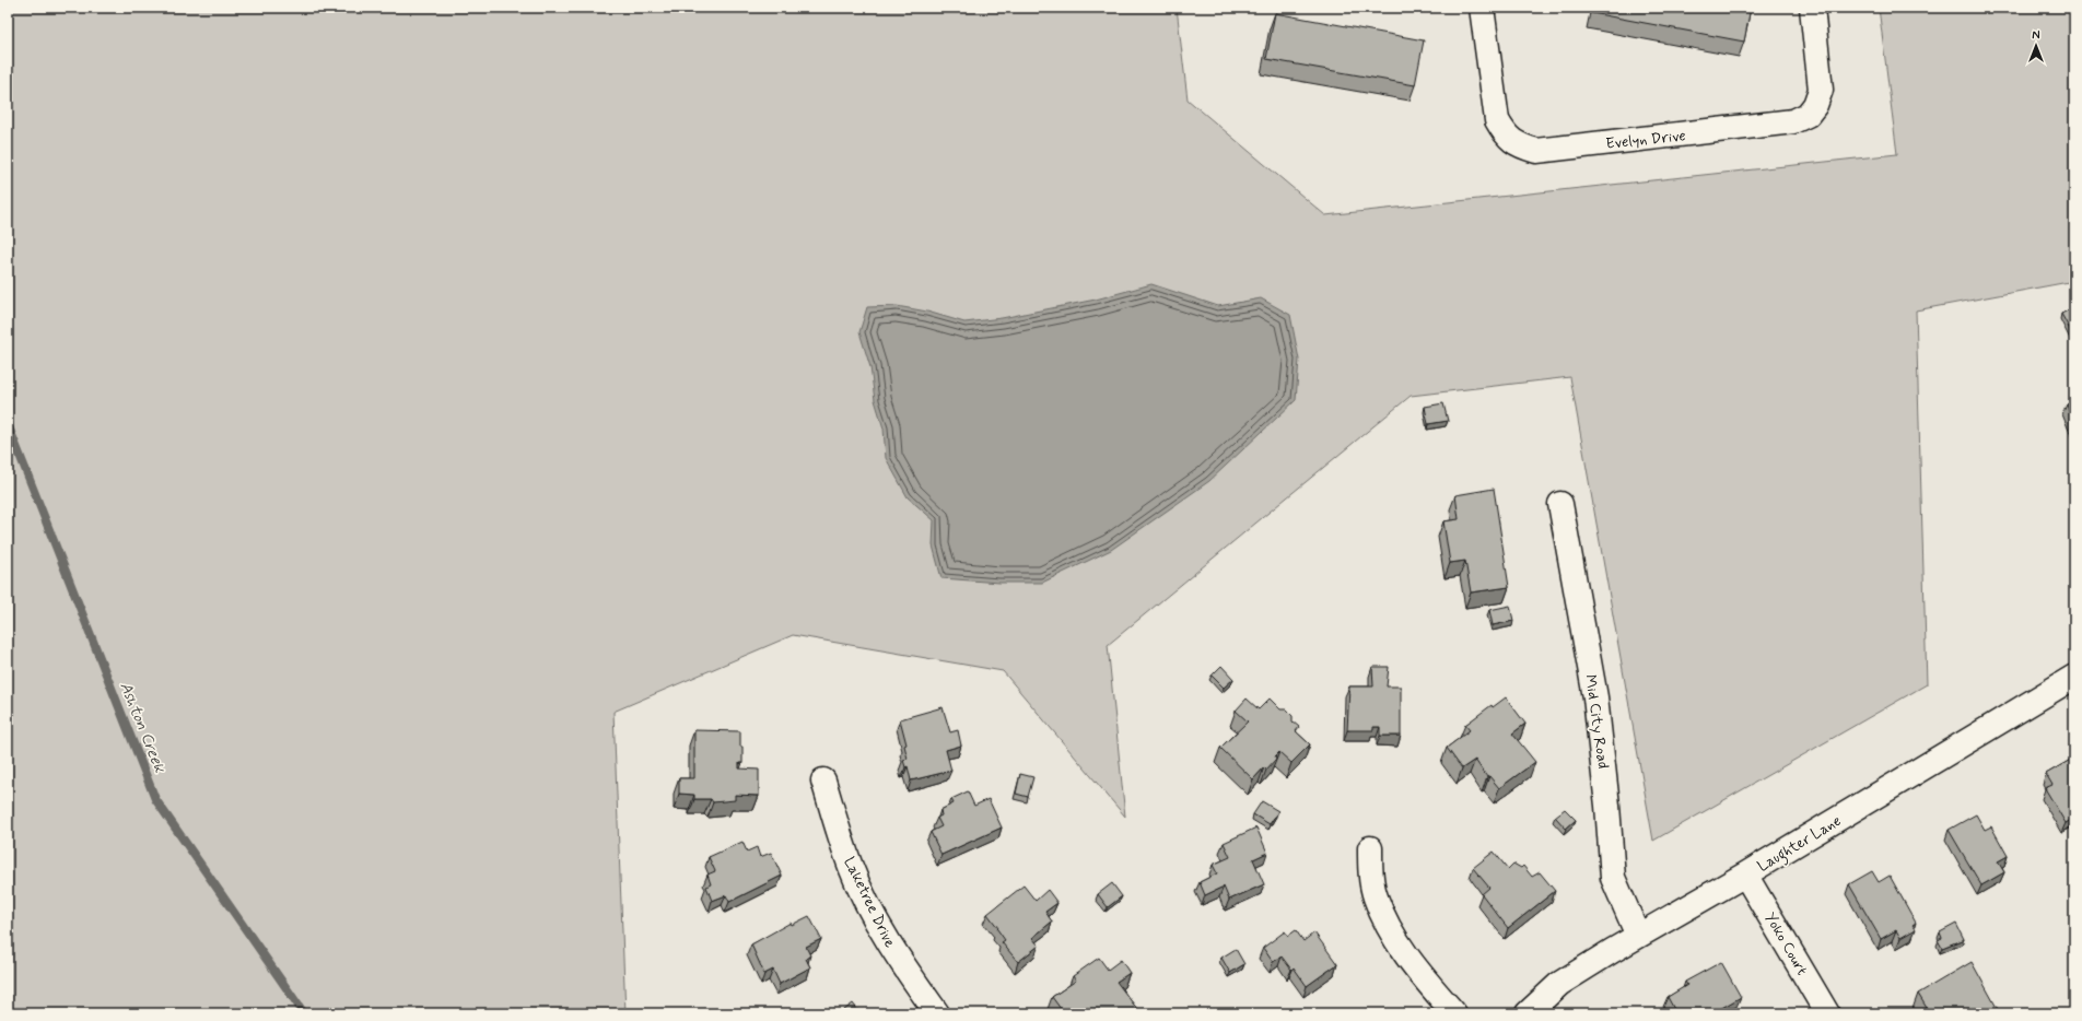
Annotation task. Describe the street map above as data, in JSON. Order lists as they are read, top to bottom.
{
  "streets": {
    "street": [
      "Evelyn Drive",
      "Mid City Road",
      "Laughter Lane",
      "Laketree Drive",
      "Yoko Court"
    ]
  },
  "crossings": [
    ["Mid City Road", "Laughter Lane"],
    ["Laughter Lane", "Yoko Court"]
  ],
  "water": ["Ashton Creek"],
  "north": "top"
}
